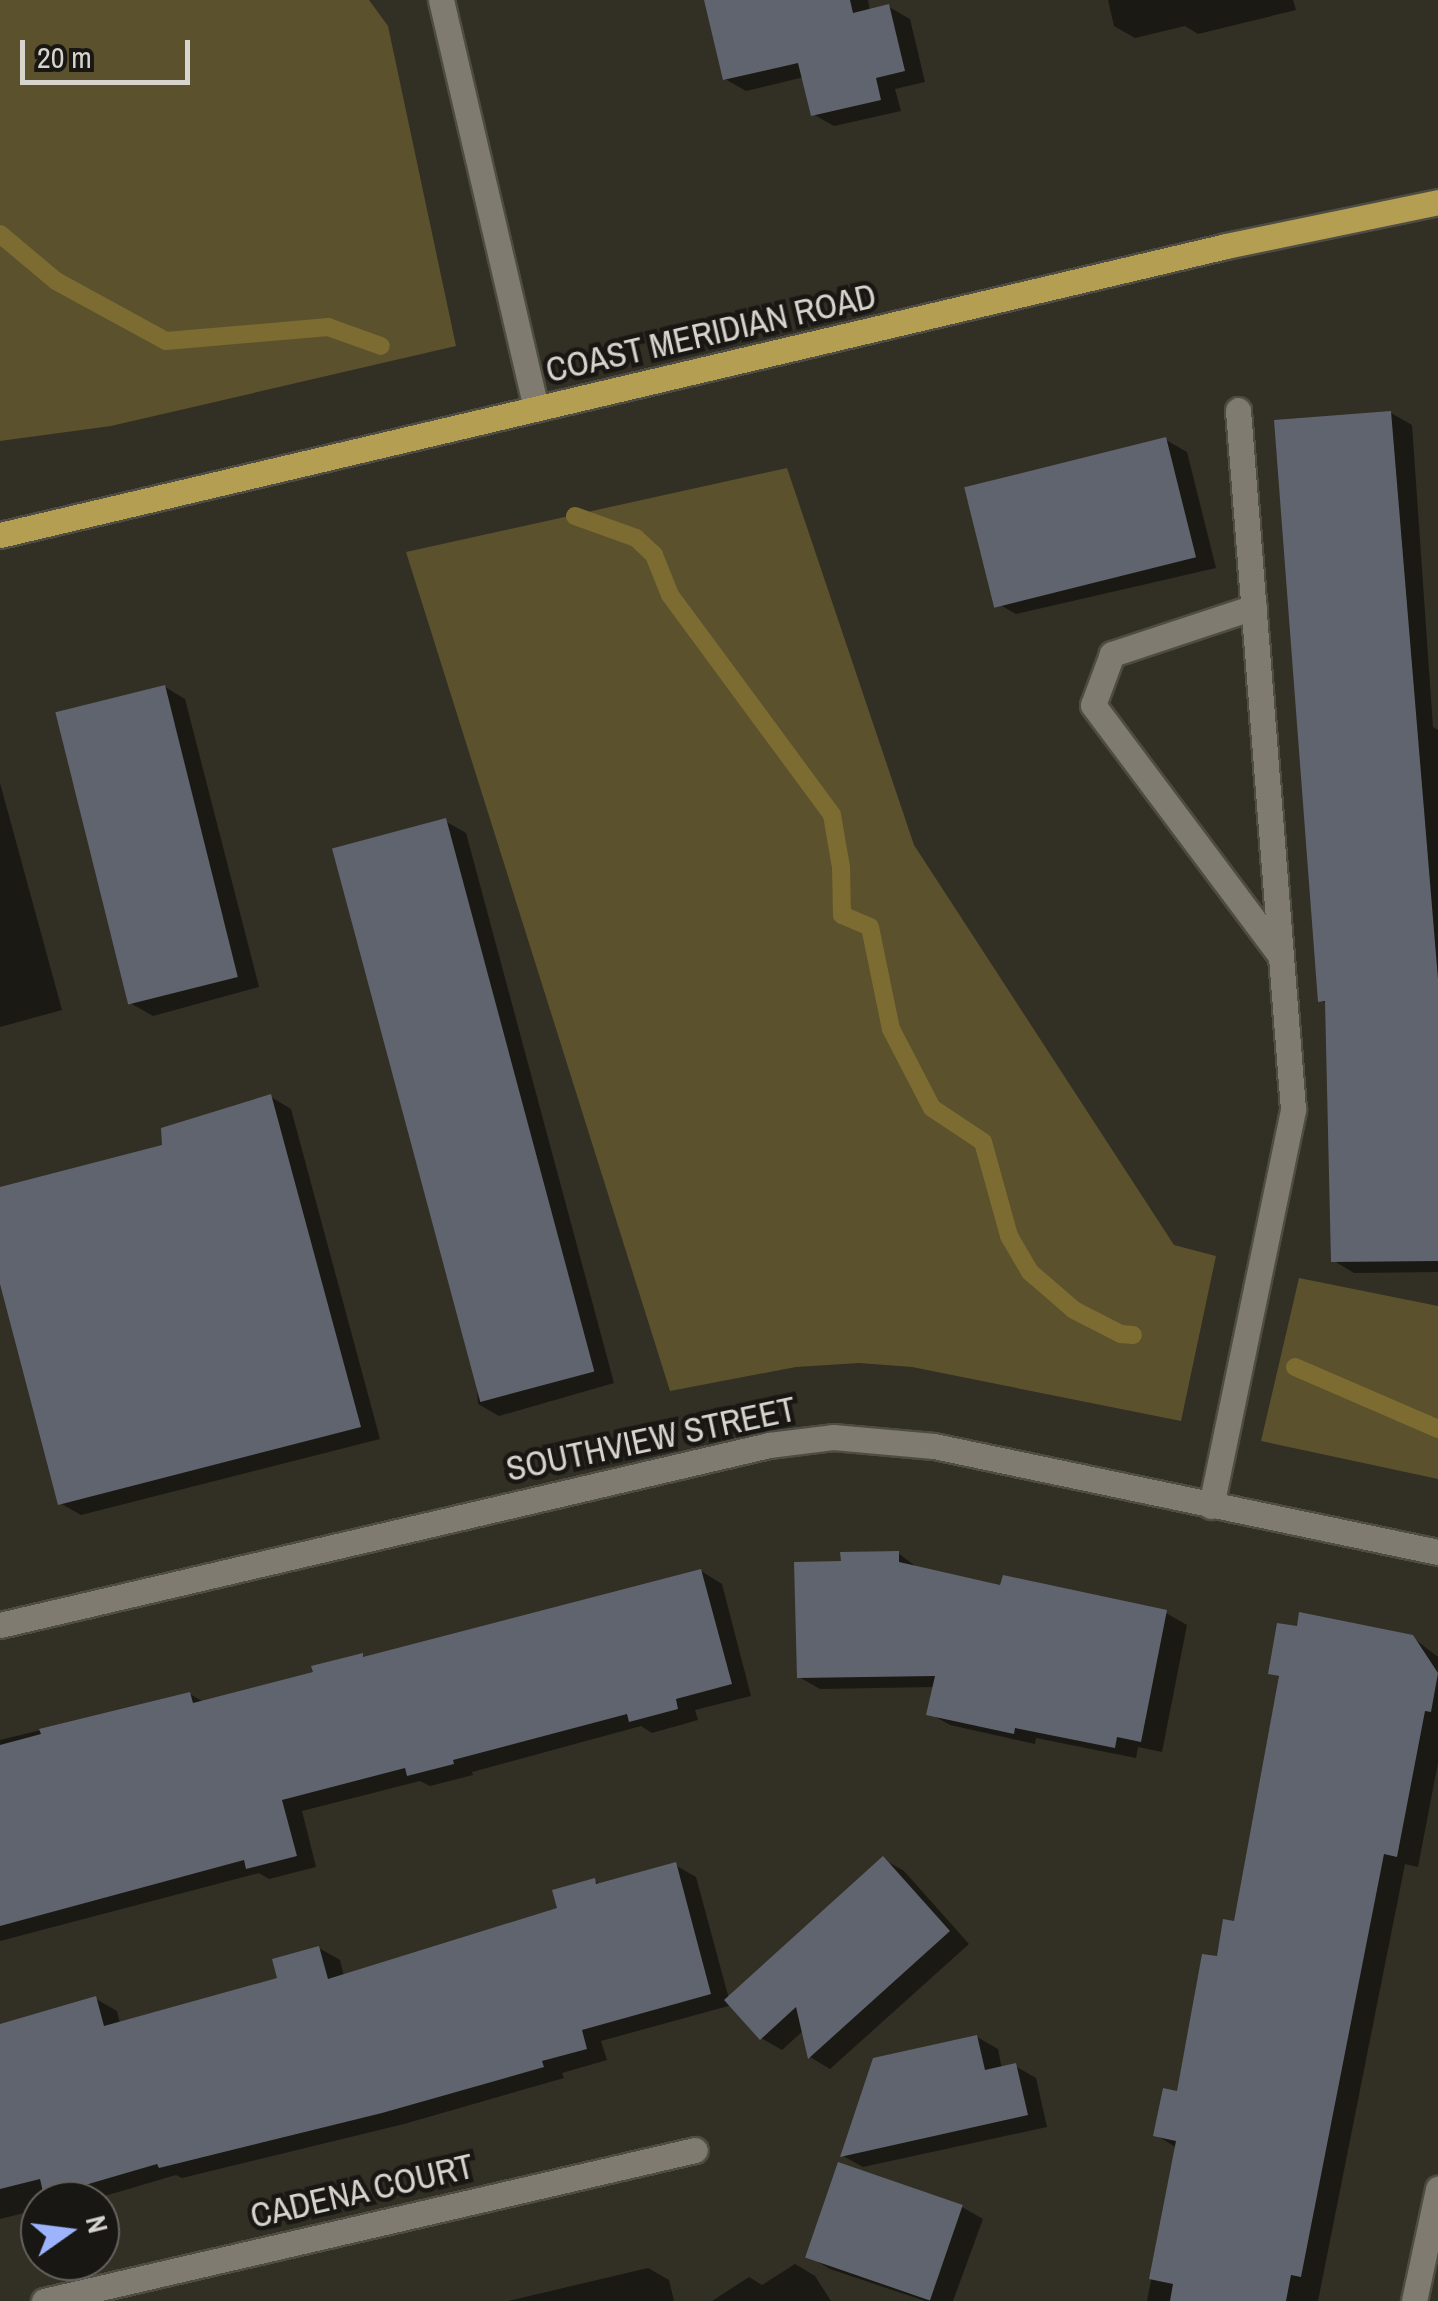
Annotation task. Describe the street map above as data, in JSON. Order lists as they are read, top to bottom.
{
  "streets": {
    "main road": ["COAST MERIDIAN ROAD"],
    "street": ["SOUTHVIEW STREET", "CADENA COURT"]
  },
  "scale_bar": "20 m",
  "north": "right"
}
